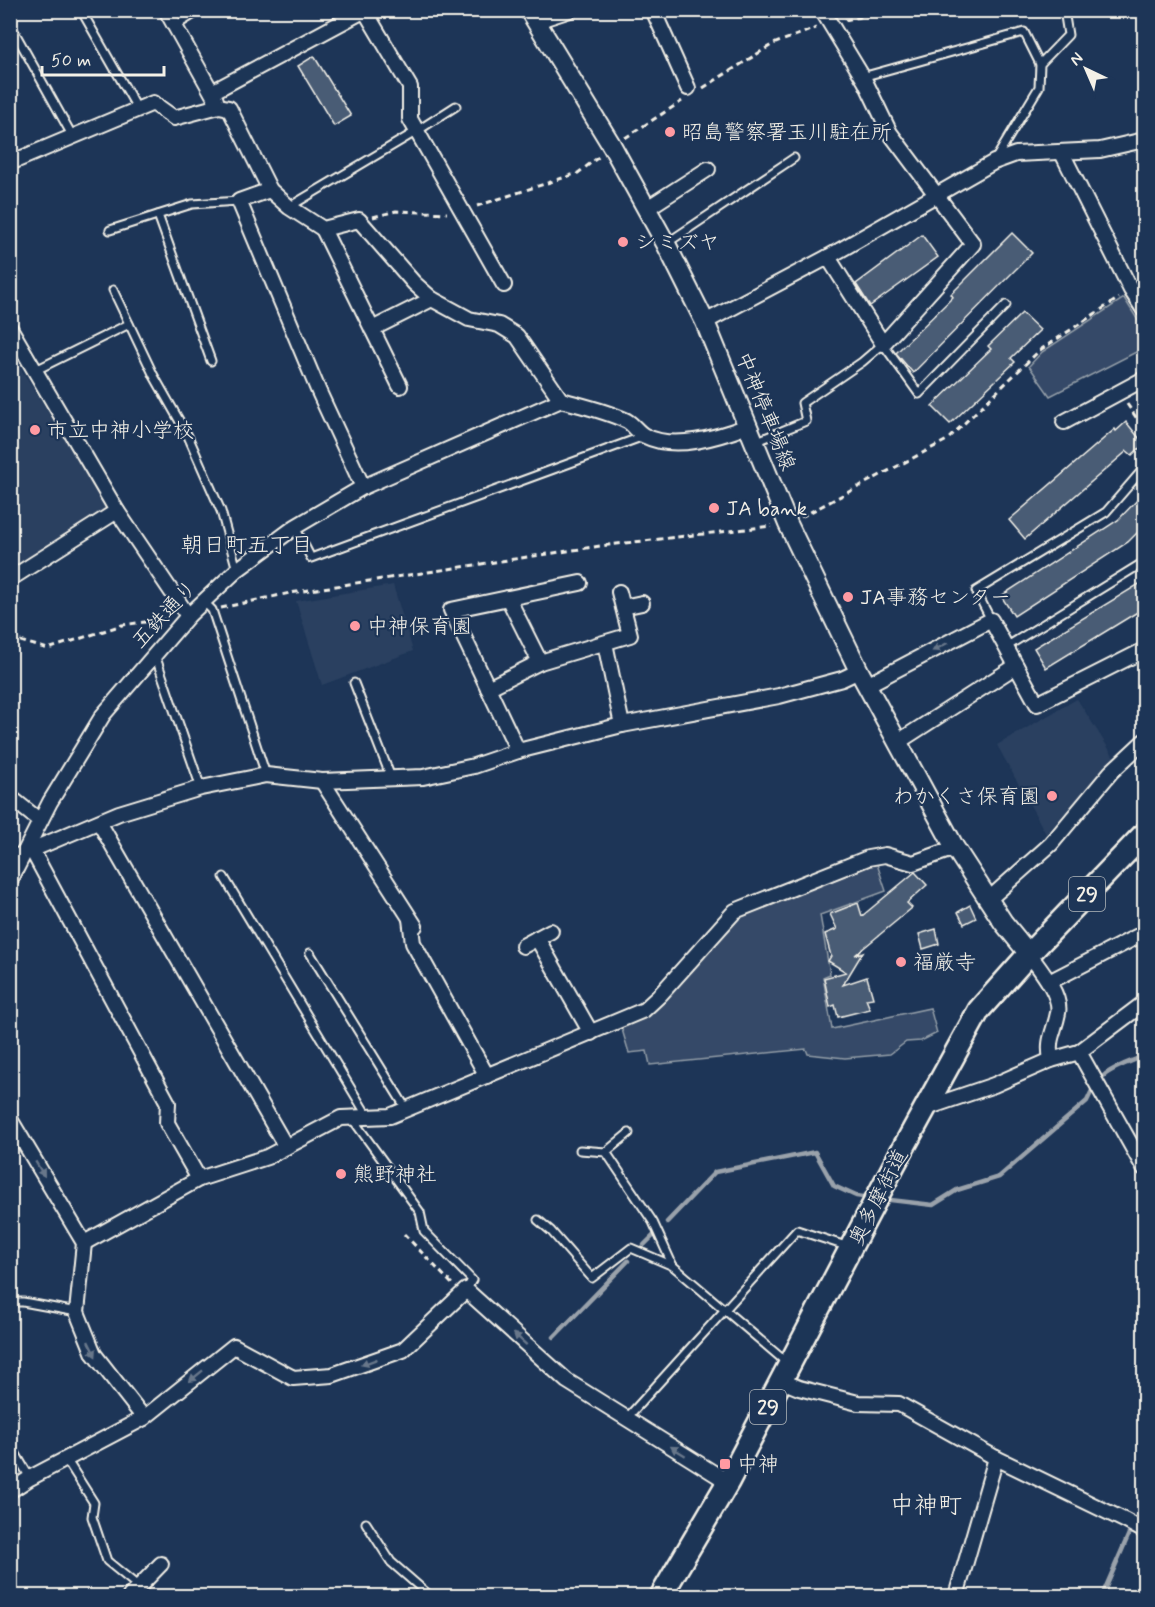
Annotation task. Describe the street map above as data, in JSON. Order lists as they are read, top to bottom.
{
  "streets": {
    "main road": ["中神停車場線", "29", "奥多摩街道"],
    "street": ["五鉄通り"]
  },
  "crossings": [
    ["中神停車場線", "奥多摩街道"]
  ],
  "districts": ["朝日町五丁目", "中神町"],
  "places": {
    "other": [
      "昭島警察署玉川駐在所",
      "シミズヤ",
      "市立中神小学校",
      "JA bank",
      "JA事務センター",
      "中神保育園",
      "わかくさ保育園",
      "福厳寺",
      "熊野神社"
    ],
    "transit": ["中神"]
  },
  "scale_bar": "50 m",
  "north": "top left"
}
